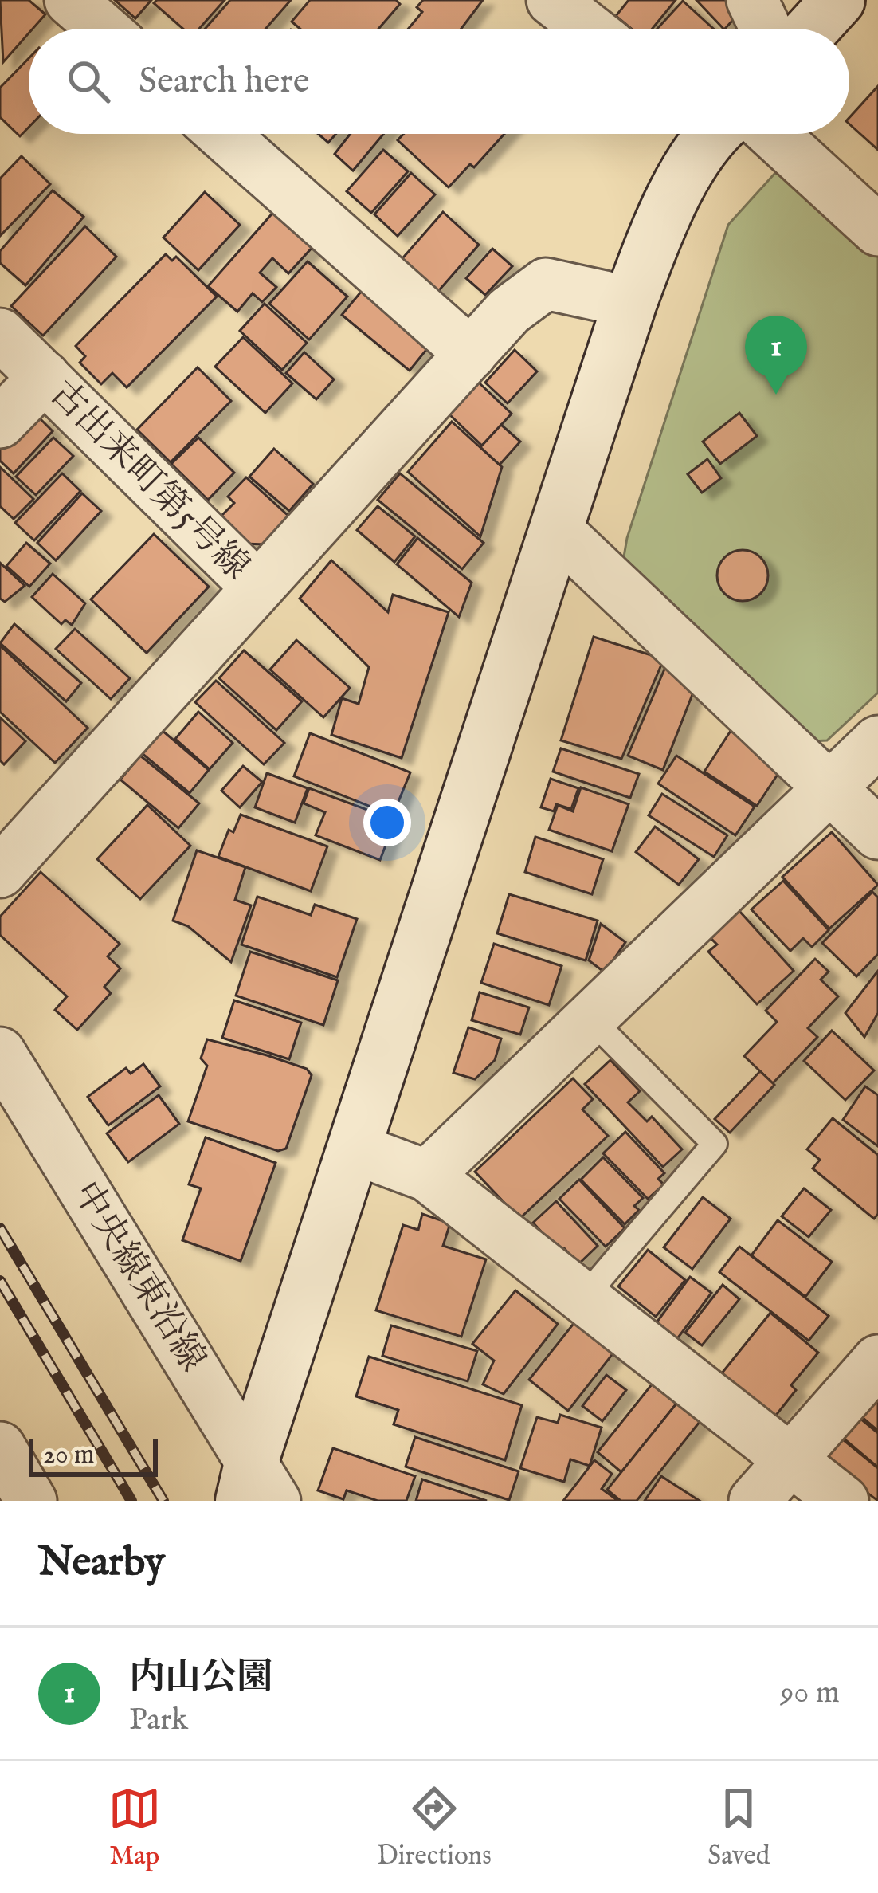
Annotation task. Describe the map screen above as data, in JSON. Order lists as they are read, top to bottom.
{
  "streets": {
    "street": ["古出来町第5号線", "中央線東沿線"]
  },
  "scale_bar": "20 m",
  "page": {
    "search": "Search here",
    "pins": "1",
    "scale": "20 m",
    "heading": "Nearby",
    "list": [
      {
        "mark": "1",
        "name": "内山公園",
        "note": "Park",
        "value": "90 m"
      }
    ],
    "nav": ["Map", "Directions", "Saved"]
  }
}
